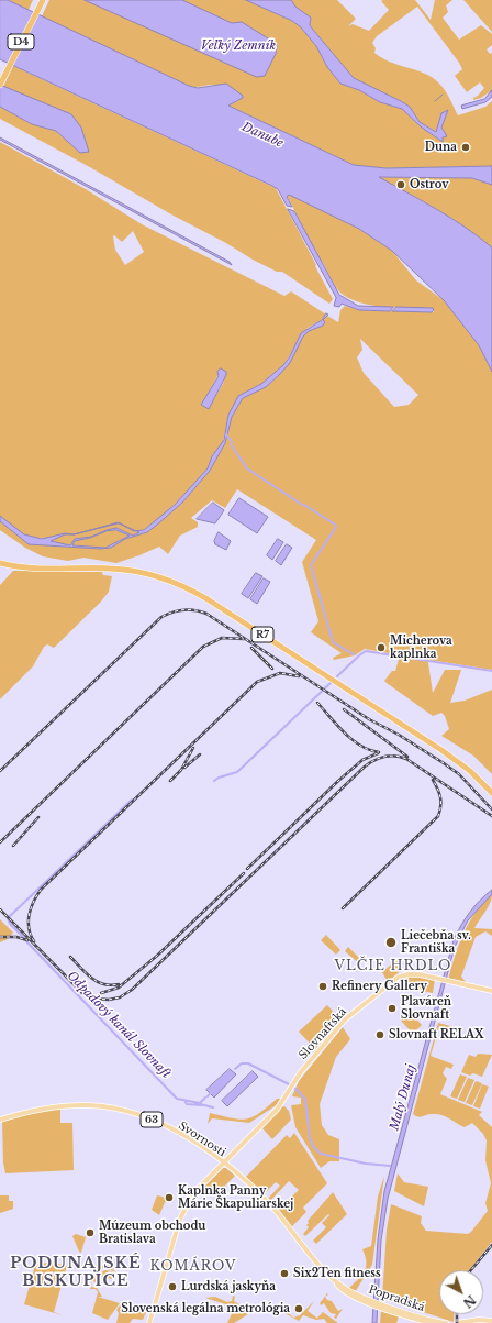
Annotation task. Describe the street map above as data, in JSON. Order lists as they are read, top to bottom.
{
  "streets": {
    "highway": ["D4", "R7"],
    "main road": [
      "Slovnaftská",
      "63",
      "Svornosti",
      "Popradská"
    ]
  },
  "crossings": [
    ["Svornosti", "Popradská"]
  ],
  "districts": ["VLČIE HRDLO", "PODUNAJSKÉ BISKUPICE", "KOMÁROV"],
  "water": [
    "Veľký Zemník",
    "Danube",
    "Odpadový kanál Slovnaft",
    "Malý Dunaj"
  ],
  "places": [
    "Duna",
    "Ostrov",
    "Micherova kaplnka",
    "Liečebňa sv. Františka",
    "Refinery Gallery",
    "Plaváreň Slovnaft",
    "Slovnaft RELAX",
    "Kaplnka Panny Márie Škapuliarskej",
    "Múzeum obchodu Bratislava",
    "Six2Ten fitness",
    "Lurdská jaskyňa",
    "Slovenská legálna metrológia"
  ],
  "north": "bottom right"
}
